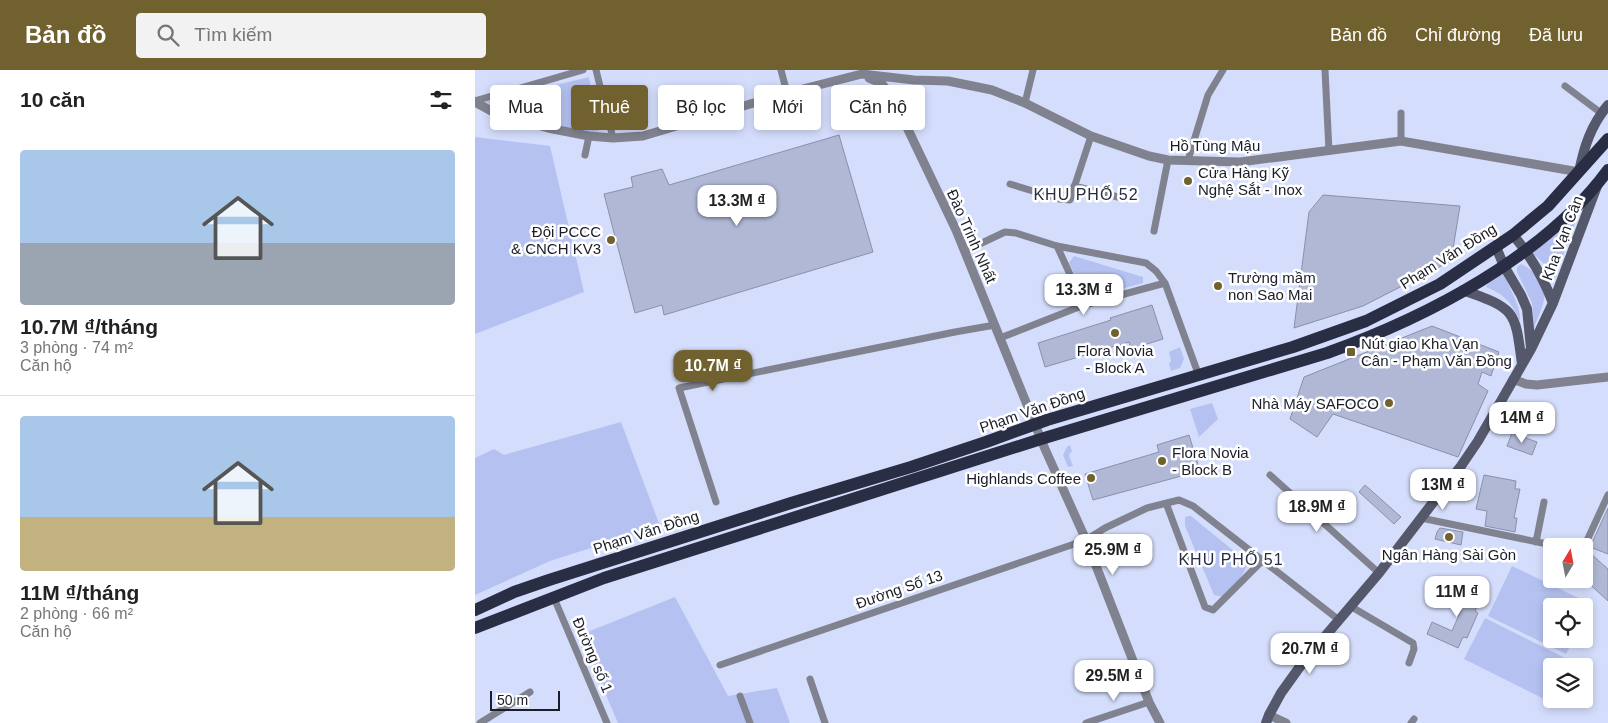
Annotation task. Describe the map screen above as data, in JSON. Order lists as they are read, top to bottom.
{
  "streets": {
    "highway": ["Phạm Văn Đồng"],
    "main road": ["Kha Vạn Cân"],
    "street": [
      "Hồ Tùng Mậu",
      "Đào Trinh Nhất",
      "Đường Số 13",
      "Đường số 1"
    ]
  },
  "crossings": [
    ["Hồ Tùng Mậu", "Đào Trinh Nhất"],
    ["Hồ Tùng Mậu", "Phạm Văn Đồng"],
    ["Đào Trinh Nhất", "Phạm Văn Đồng"],
    ["Kha Vạn Cân", "Phạm Văn Đồng"],
    ["Phạm Văn Đồng", "Đường số 1"]
  ],
  "districts": ["KHU PHỐ 52", "KHU PHỐ 51"],
  "places": {
    "other": [
      "Cửa Hàng Kỹ Nghệ Sắt - Inox",
      "Đội PCCC & CNCH KV3",
      "Trường mầm non Sao Mai",
      "Flora Novia - Block A",
      "Nhà Máy SAFOCO",
      "Flora Novia - Block B",
      "Highlands Coffee",
      "Ngân Hàng Sài Gòn"
    ],
    "transit": ["Nút giao Kha Vạn Cân - Phạm Văn Đồng"]
  },
  "scale_bar": "50 m",
  "north": "top",
  "page": {
    "header": "Bản đồ",
    "search": "Tìm kiếm",
    "nav": ["Bản đồ", "Chỉ đường", "Đã lưu"],
    "heading": "10 căn",
    "chip": [
      "Mua",
      "Thuê",
      "Bộ lọc",
      "Mới",
      "Căn hộ"
    ],
    "list": [
      {
        "name": "10.7M ₫/tháng",
        "note": "3 phòng · 74 m² · Căn hộ"
      },
      {
        "name": "11M ₫/tháng",
        "note": "2 phòng · 66 m² · Căn hộ"
      }
    ],
    "price": [
      "13.3M ₫",
      "13.3M ₫",
      "10.7M ₫",
      "14M ₫",
      "13M ₫",
      "18.9M ₫",
      "25.9M ₫",
      "11M ₫",
      "20.7M ₫",
      "29.5M ₫"
    ],
    "scale": "50 m"
  }
}
